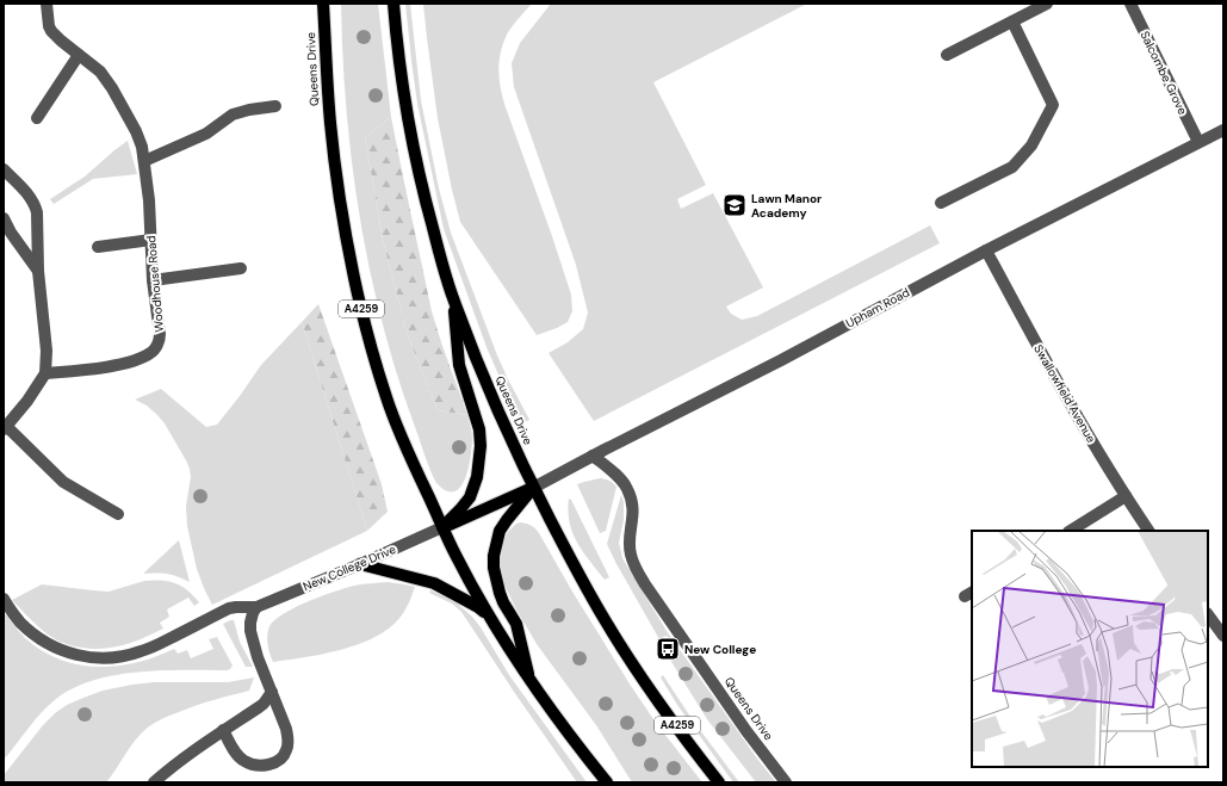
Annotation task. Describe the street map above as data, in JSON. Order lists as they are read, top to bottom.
{
  "streets": {
    "main road": ["Queens Drive", "A4259"],
    "street": [
      "Salcombe Grove",
      "Woodhouse Road",
      "Upham Road",
      "Swallowfield Avenue",
      "New College Drive"
    ]
  },
  "crossings": [
    ["Queens Drive", "Upham Road"],
    ["Queens Drive", "New College Drive"],
    ["Salcombe Grove", "Upham Road"],
    ["Upham Road", "Swallowfield Avenue"]
  ],
  "places": {
    "school or university": ["Lawn Manor Academy"],
    "bus stop": ["New College"]
  }
}
